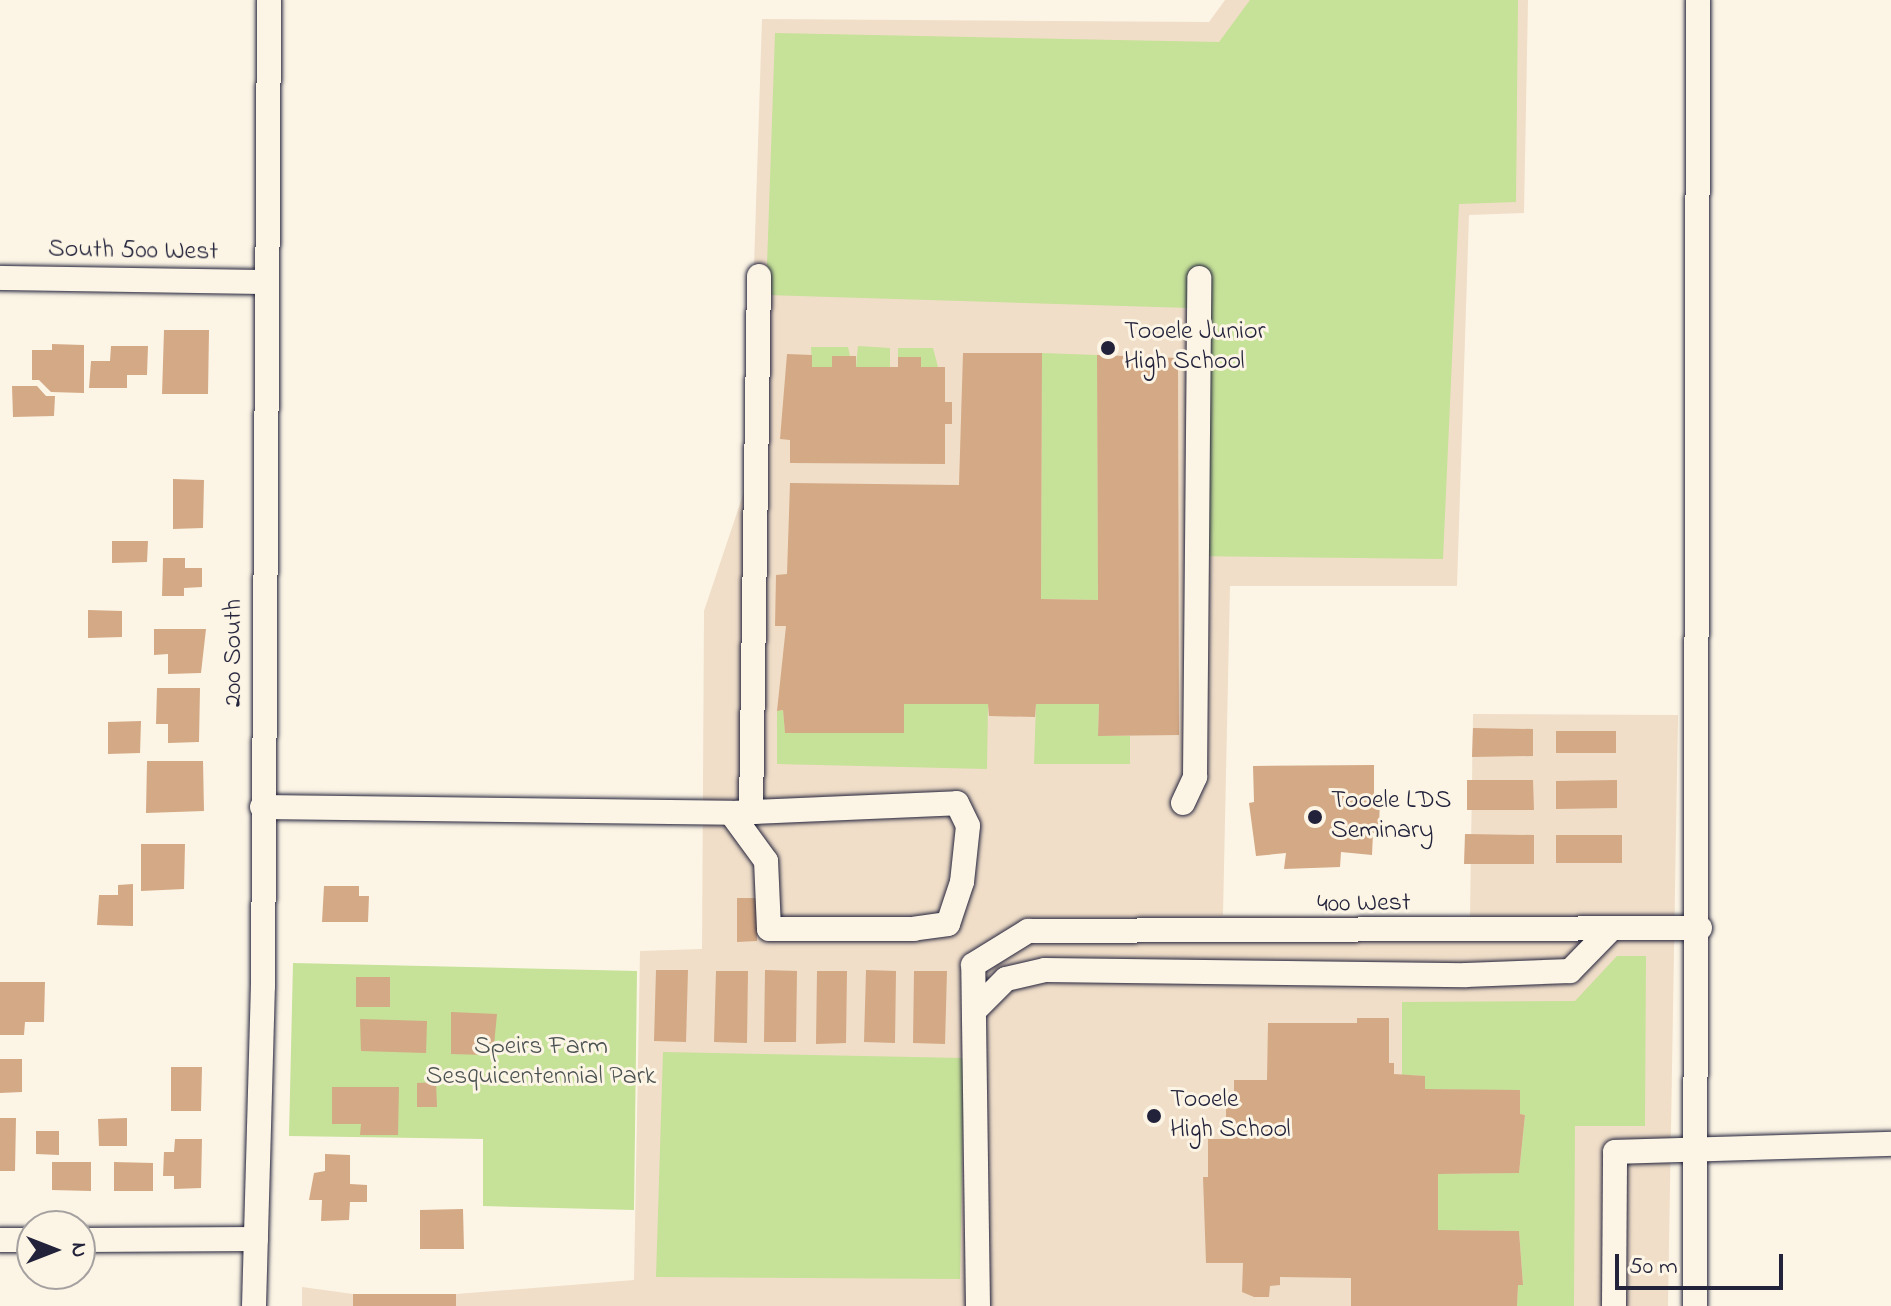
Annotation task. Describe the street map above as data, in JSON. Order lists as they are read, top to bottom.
{
  "streets": {
    "street": ["South 500 West", "200 South", "400 West"]
  },
  "crossings": [
    ["South 500 West", "200 South"]
  ],
  "parks": ["Speirs Farm Sesquicentennial Park"],
  "places": ["Tooele Junior High School", "Tooele LDS Seminary", "Tooele High School"],
  "scale_bar": "50 m",
  "north": "right"
}
